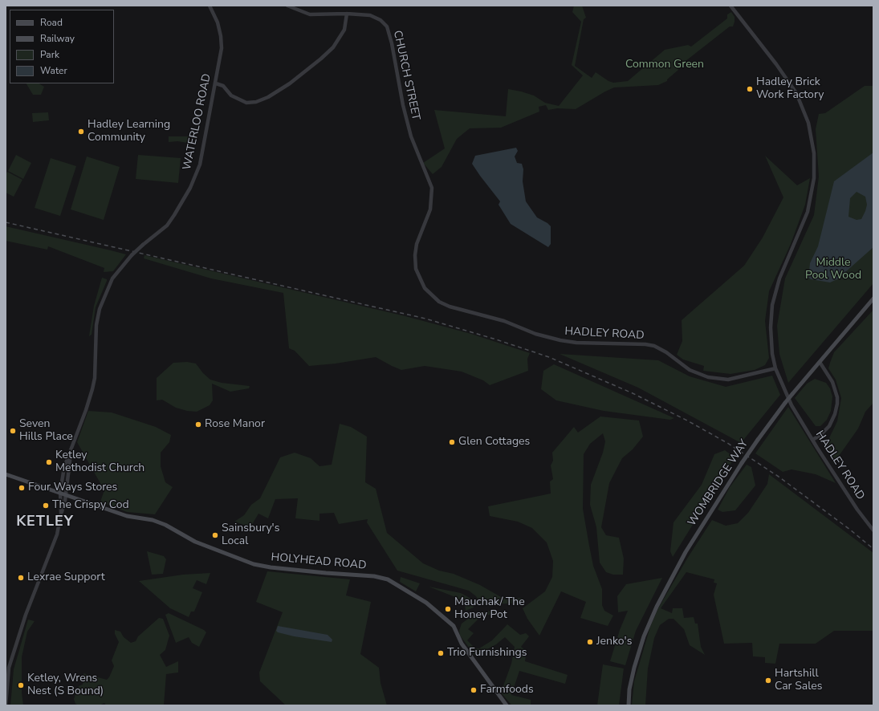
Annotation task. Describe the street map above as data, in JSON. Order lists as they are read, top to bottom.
{
  "streets": {
    "main road": ["WOMBRIDGE WAY", "HOLYHEAD ROAD"],
    "street": ["CHURCH STREET", "WATERLOO ROAD", "HADLEY ROAD"]
  },
  "crossings": [
    ["CHURCH STREET", "HADLEY ROAD"]
  ],
  "districts": ["KETLEY"],
  "parks": ["Common Green", "Middle Pool Wood"],
  "places": [
    "Hadley Brick Work Factory",
    "Hadley Learning Community",
    "Rose Manor",
    "Seven Hills Place",
    "Glen Cottages",
    "Ketley Methodist Church",
    "Four Ways Stores",
    "The Crispy Cod",
    "Sainsbury's Local",
    "Lexrae Support",
    "Mauchak/ The Honey Pot",
    "Jenko's",
    "Trio Furnishings",
    "Hartshill Car Sales",
    "Ketley, Wrens Nest (S Bound)",
    "Farmfoods"
  ],
  "legend": [
    "Road",
    "Railway",
    "Park",
    "Water"
  ]
}
